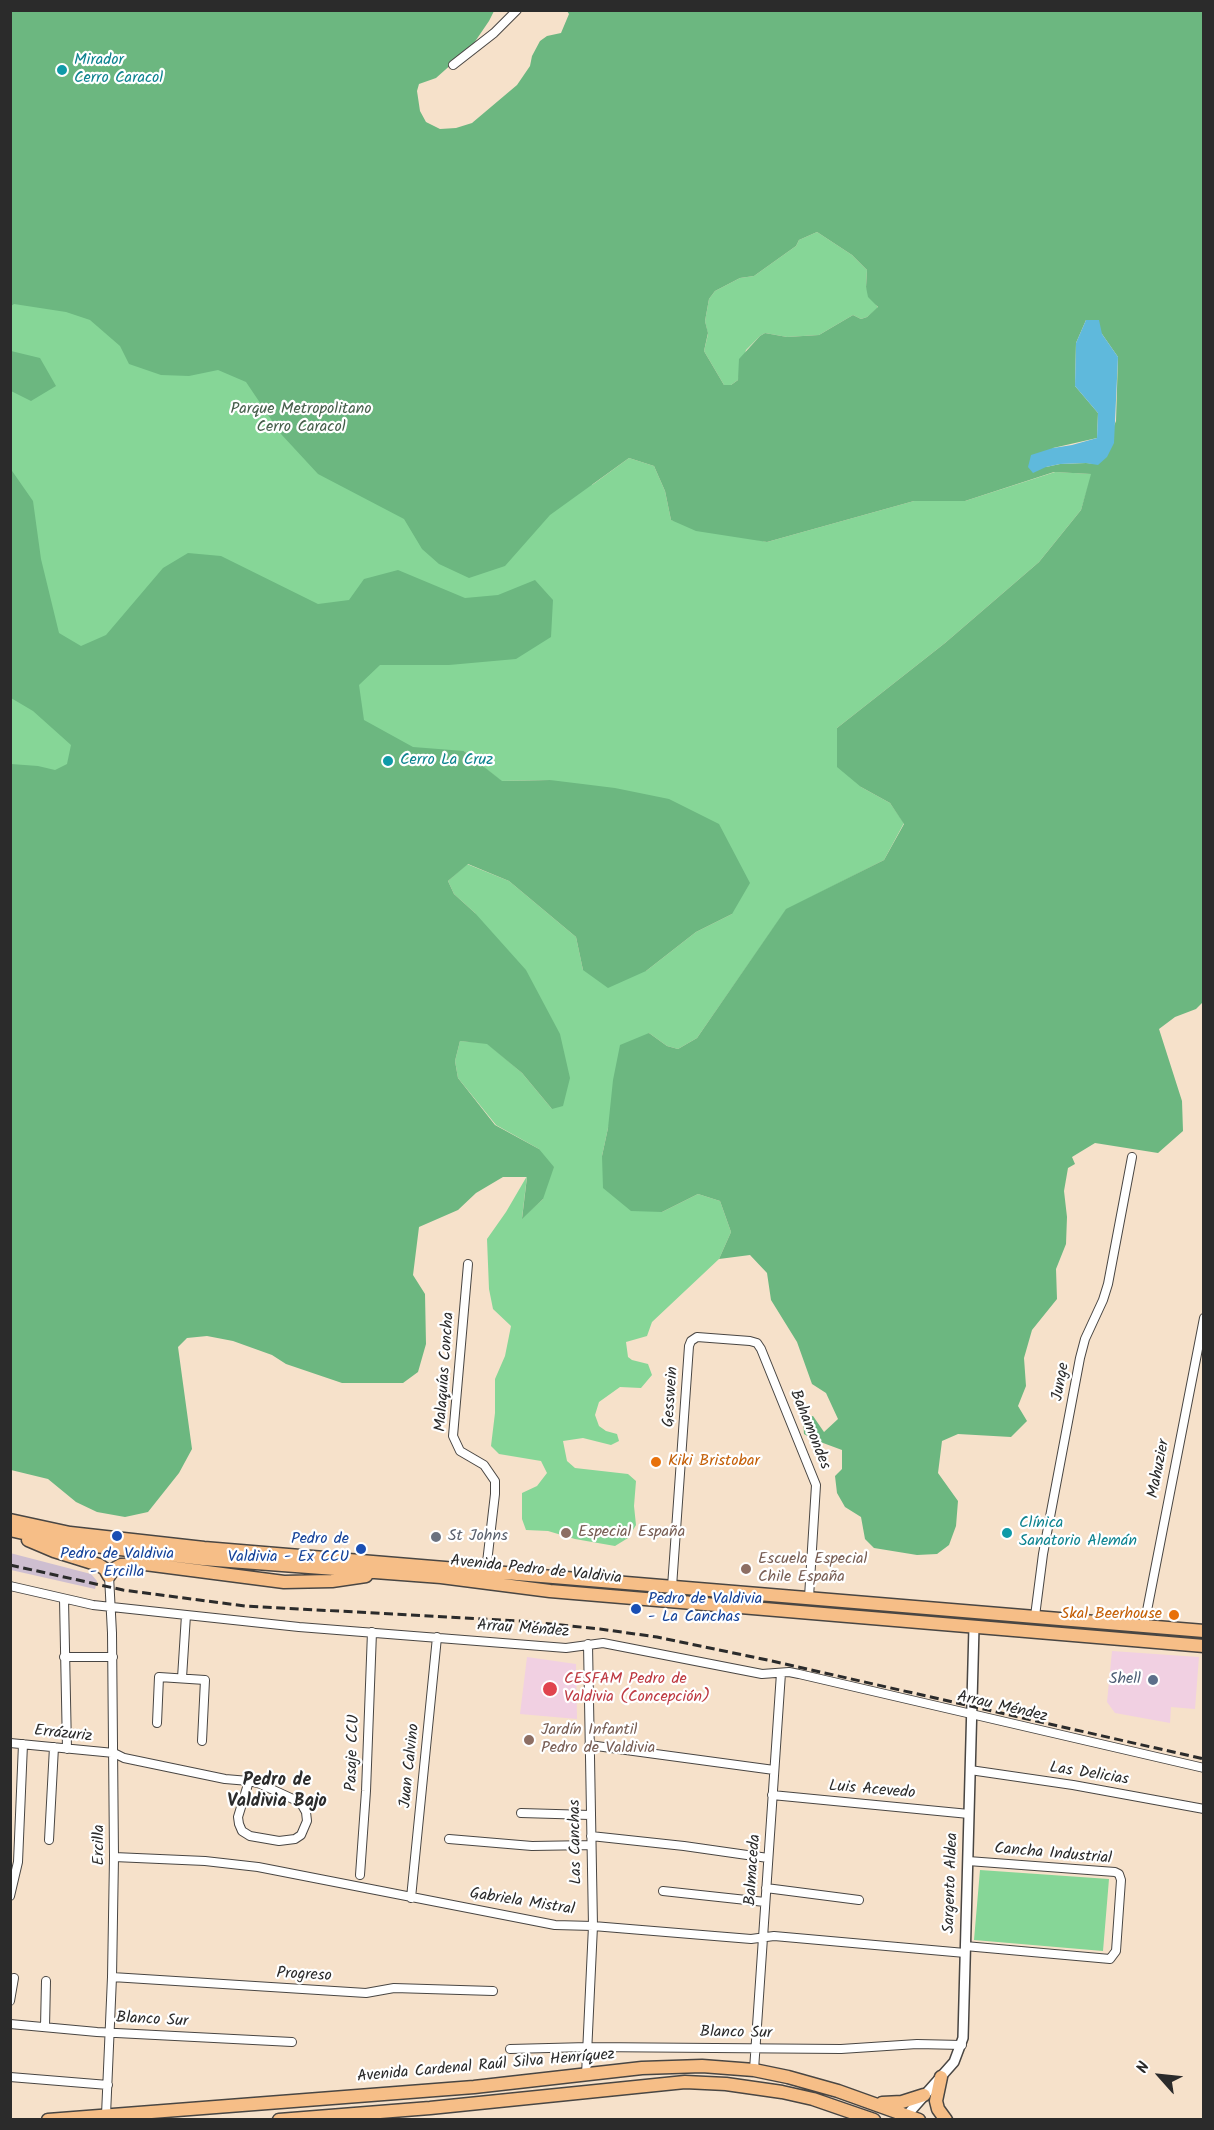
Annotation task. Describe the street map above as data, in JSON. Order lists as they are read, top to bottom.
{
  "streets": {
    "main road": ["Avenida Pedro de Valdivia", "Avenida Cardenal Raúl Silva Henríquez"],
    "street": [
      "Malaquías Concha",
      "Junge",
      "Gesswein",
      "Bahamondes",
      "Mahuzier",
      "Arrau Méndez",
      "Errázuriz",
      "Pasaje CCU",
      "Juan Calvino",
      "Las Delicias",
      "Luis Acevedo",
      "Las Canchas",
      "Ercilla",
      "Cancha Industrial",
      "Balmaceda",
      "Sargento Aldea",
      "Gabriela Mistral",
      "Progreso",
      "Blanco Sur"
    ]
  },
  "crossings": [
    ["Malaquías Concha", "Avenida Pedro de Valdivia"],
    ["Junge", "Avenida Pedro de Valdivia"],
    ["Gesswein", "Bahamondes"],
    ["Gesswein", "Avenida Pedro de Valdivia"],
    ["Bahamondes", "Avenida Pedro de Valdivia"],
    ["Mahuzier", "Avenida Pedro de Valdivia"],
    ["Avenida Pedro de Valdivia", "Sargento Aldea"],
    ["Arrau Méndez", "Pasaje CCU"],
    ["Arrau Méndez", "Juan Calvino"],
    ["Arrau Méndez", "Las Canchas"],
    ["Arrau Méndez", "Ercilla"],
    ["Arrau Méndez", "Balmaceda"],
    ["Arrau Méndez", "Sargento Aldea"],
    ["Errázuriz", "Ercilla"],
    ["Juan Calvino", "Gabriela Mistral"],
    ["Las Delicias", "Sargento Aldea"],
    ["Luis Acevedo", "Balmaceda"],
    ["Luis Acevedo", "Sargento Aldea"],
    ["Las Canchas", "Gabriela Mistral"],
    ["Las Canchas", "Blanco Sur"],
    ["Las Canchas", "Avenida Cardenal Raúl Silva Henríquez"],
    ["Ercilla", "Gabriela Mistral"],
    ["Ercilla", "Progreso"],
    ["Ercilla", "Blanco Sur"],
    ["Ercilla", "Avenida Cardenal Raúl Silva Henríquez"],
    ["Cancha Industrial", "Sargento Aldea"],
    ["Cancha Industrial", "Gabriela Mistral"],
    ["Balmaceda", "Gabriela Mistral"],
    ["Balmaceda", "Blanco Sur"],
    ["Balmaceda", "Avenida Cardenal Raúl Silva Henríquez"],
    ["Sargento Aldea", "Gabriela Mistral"],
    ["Sargento Aldea", "Blanco Sur"],
    ["Sargento Aldea", "Avenida Cardenal Raúl Silva Henríquez"]
  ],
  "districts": ["Pedro de Valdivia Bajo"],
  "parks": ["Parque Metropolitano Cerro Caracol"],
  "places": [
    "Mirador Cerro Caracol",
    "Cerro La Cruz",
    "Kiki Bristobar",
    "Especial España",
    "Clínica Sanatorio Alemán",
    "Pedro de Valdivia - Ercilla",
    "St Johns",
    "Pedro de Valdivia - Ex CCU",
    "Escuela Especial Chile España",
    "Pedro de Valdivia - La Canchas",
    "Skal Beerhouse",
    "Shell",
    "CESFAM Pedro de Valdivia (Concepción)",
    "Jardín Infantil Pedro de Valdivia"
  ],
  "north": "top left"
}
